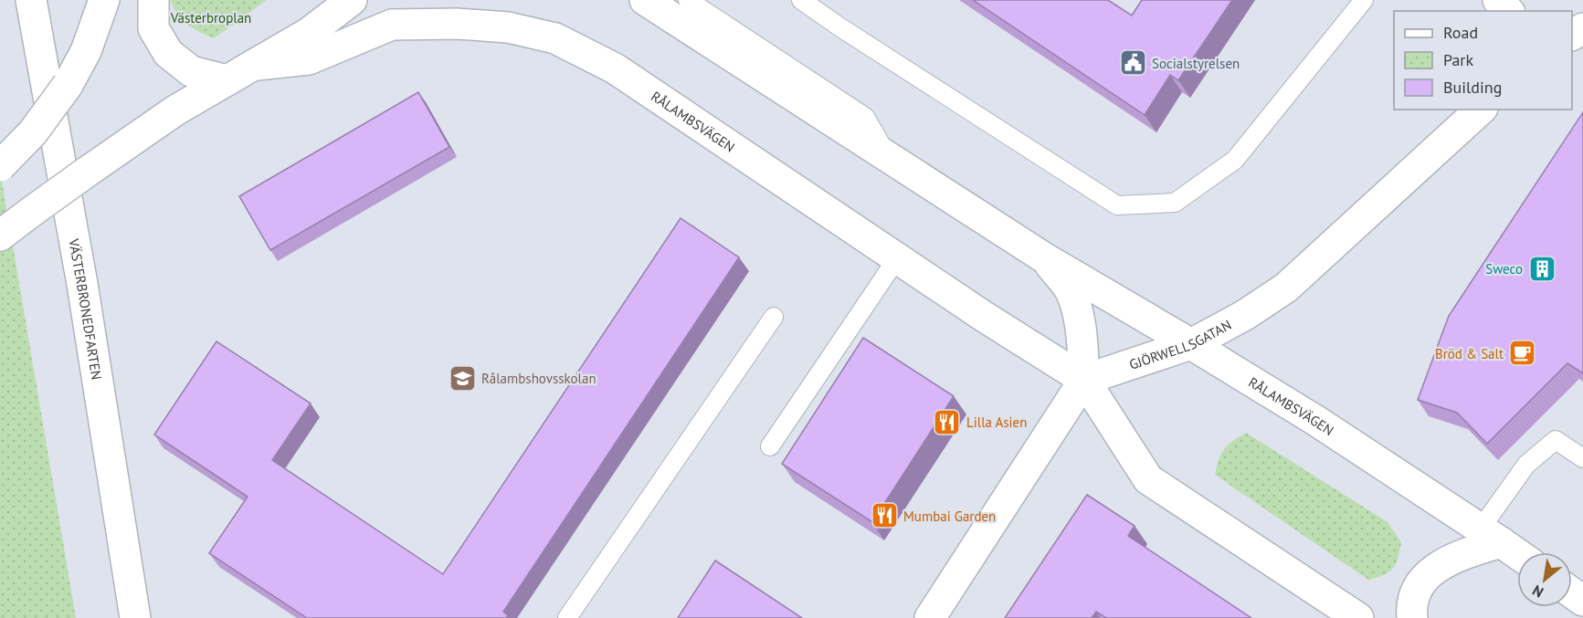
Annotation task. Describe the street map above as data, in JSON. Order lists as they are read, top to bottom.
{
  "streets": {
    "street": ["RÅLAMBSVÄGEN", "VÄSTERBRONEDFARTEN", "GJÖRWELLSGATAN"]
  },
  "crossings": [
    ["RÅLAMBSVÄGEN", "GJÖRWELLSGATAN"]
  ],
  "parks": ["Västerbroplan"],
  "places": {
    "public building": ["Socialstyrelsen"],
    "building": ["Sweco"],
    "cafe": ["Bröd & Salt"],
    "school or university": ["Rålambshovsskolan"],
    "restaurant": ["Lilla Asien", "Mumbai Garden"]
  },
  "legend": ["Road", "Park", "Building"],
  "north": "bottom left"
}
